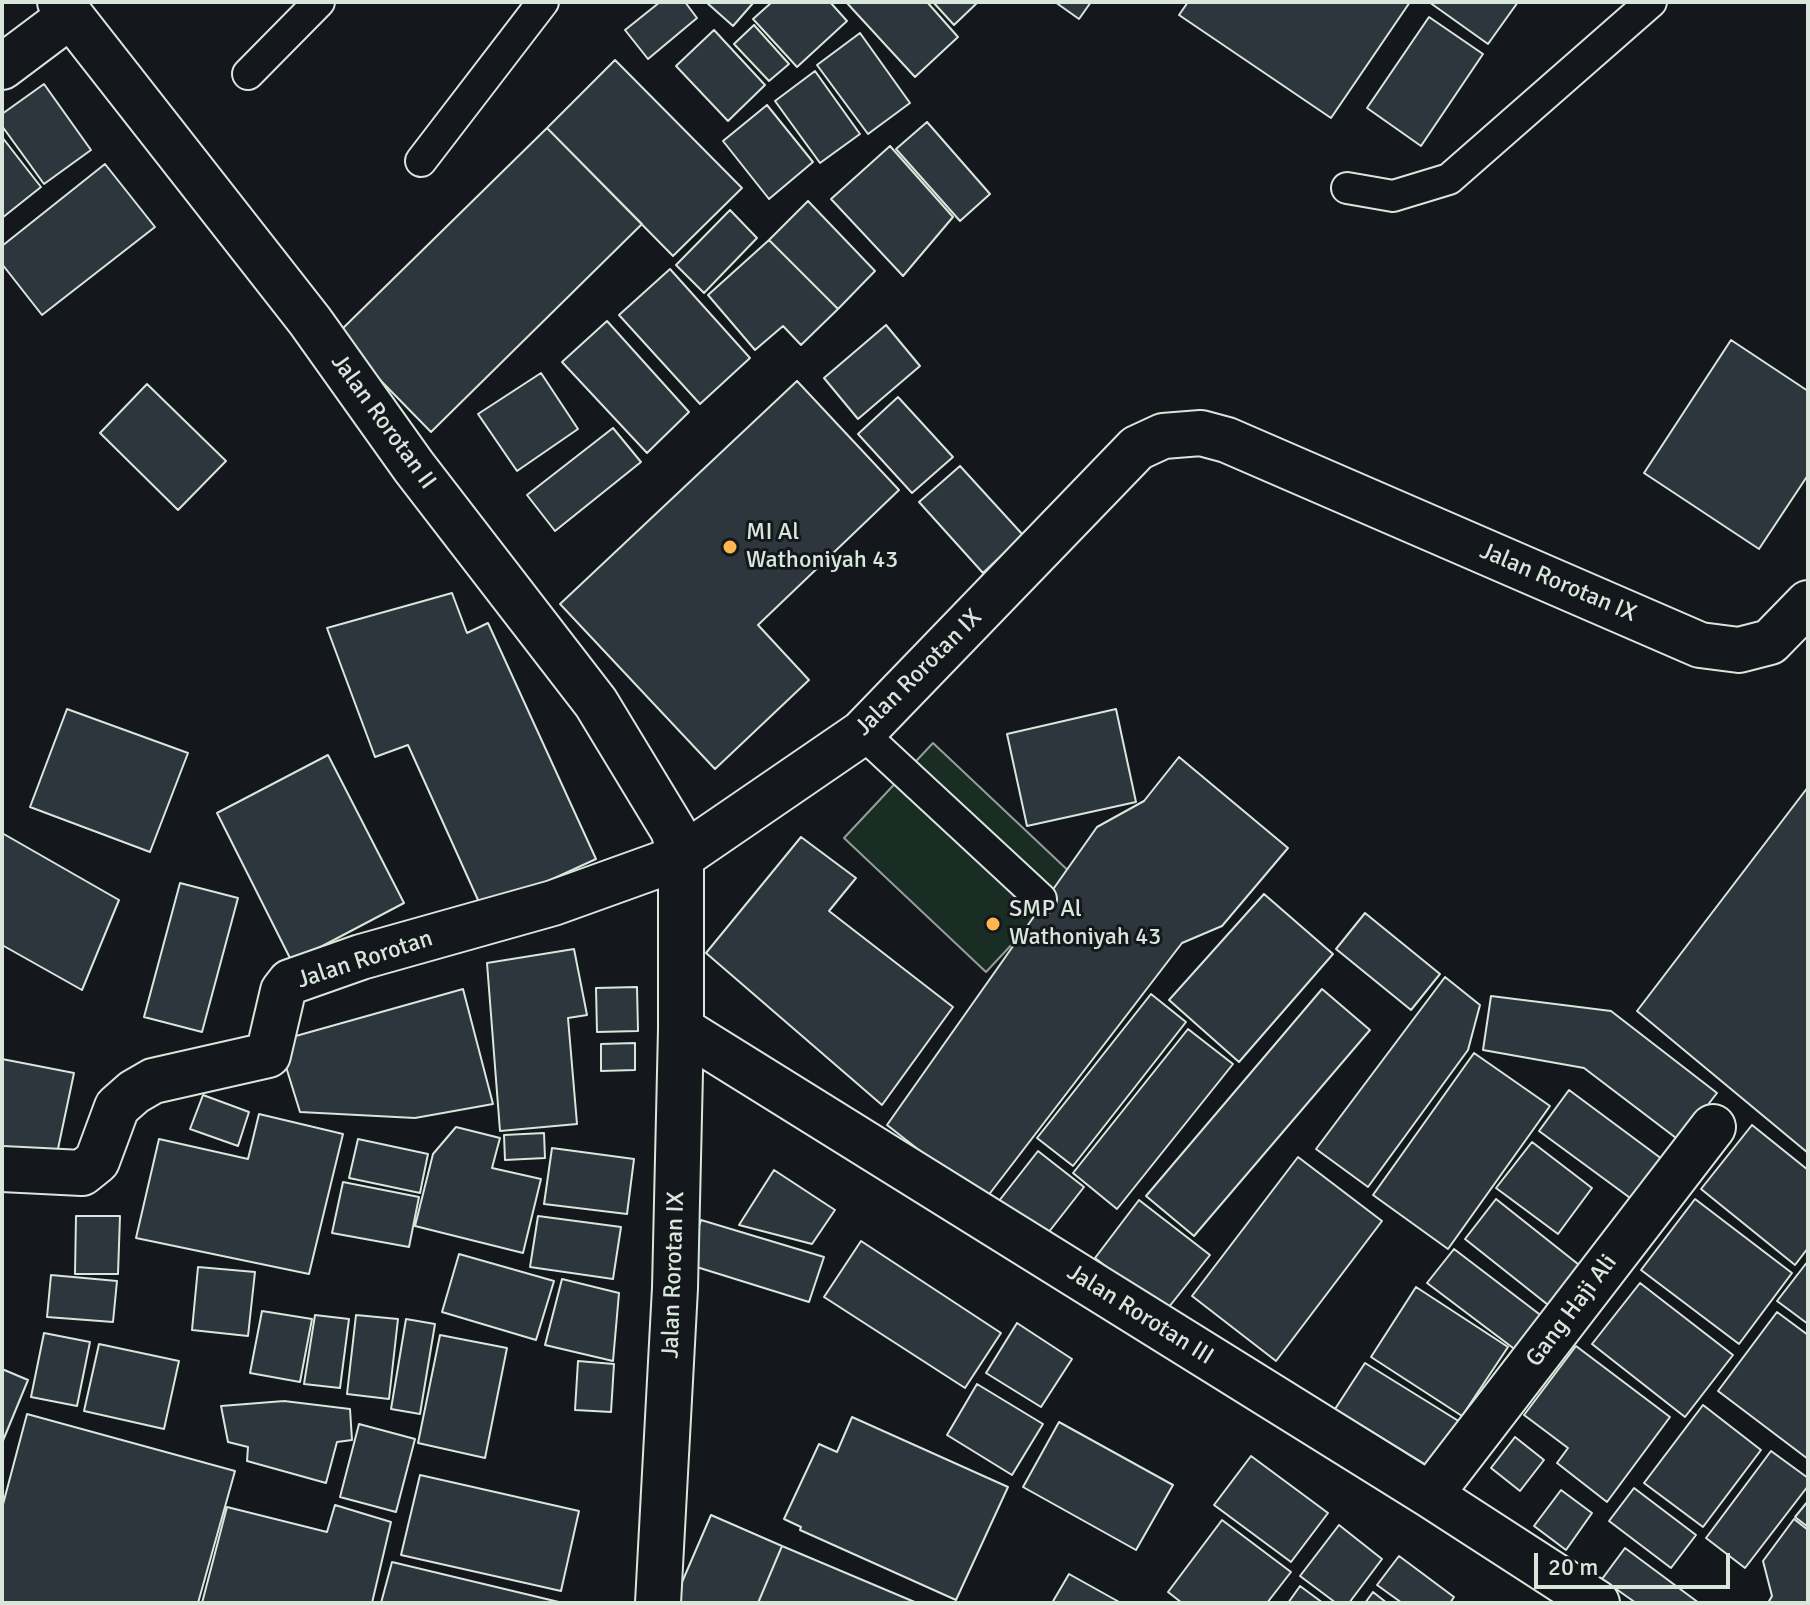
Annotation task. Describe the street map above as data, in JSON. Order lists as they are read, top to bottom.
{
  "streets": {
    "street": [
      "Jalan Rorotan II",
      "Jalan Rorotan IX",
      "Jalan Rorotan",
      "Gang Haji Ali",
      "Jalan Rorotan III"
    ]
  },
  "crossings": [
    ["Jalan Rorotan II", "Jalan Rorotan IX"],
    ["Jalan Rorotan II", "Jalan Rorotan"],
    ["Jalan Rorotan IX", "Jalan Rorotan"],
    ["Jalan Rorotan IX", "Jalan Rorotan III"],
    ["Gang Haji Ali", "Jalan Rorotan III"]
  ],
  "places": ["MI Al Wathoniyah 43", "SMP Al Wathoniyah 43"],
  "scale_bar": "20 m"
}
